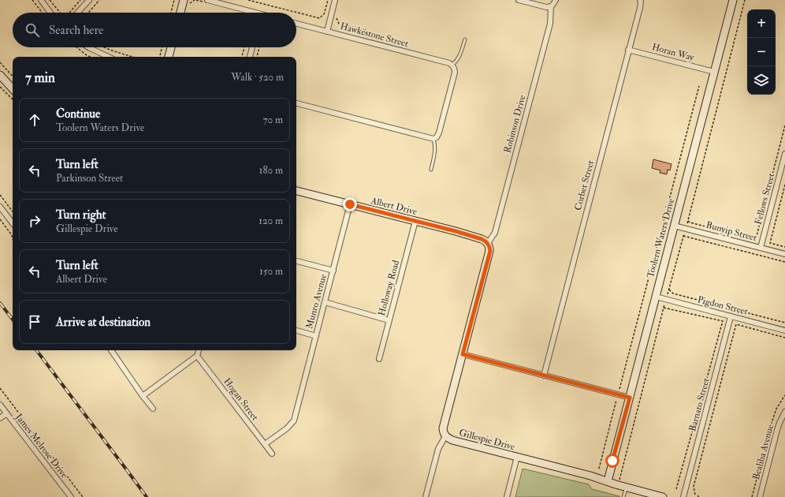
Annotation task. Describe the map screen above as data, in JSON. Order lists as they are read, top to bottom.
{
  "streets": {
    "street": [
      "Hawkestone Street",
      "Horan Way",
      "Robinson Drive",
      "Corbet Street",
      "Fellows Street",
      "Albert Drive",
      "Bunyip Street",
      "Toolern Waters Drive",
      "Holloway Road",
      "Munro Avenue",
      "Pigdon Street",
      "Hogan Street",
      "Barnato Street",
      "Gillespie Drive",
      "James Melrose Drive",
      "Bealiba Avenue"
    ]
  },
  "crossings": [
    ["Horan Way", "Corbet Street"],
    ["Horan Way", "Toolern Waters Drive"],
    ["Robinson Drive", "Albert Drive"],
    ["Robinson Drive", "Gillespie Drive"],
    ["Fellows Street", "Bunyip Street"],
    ["Albert Drive", "Holloway Road"],
    ["Albert Drive", "Munro Avenue"],
    ["Albert Drive", "Gillespie Drive"],
    ["Bunyip Street", "Toolern Waters Drive"],
    ["Toolern Waters Drive", "Pigdon Street"],
    ["Toolern Waters Drive", "Gillespie Drive"],
    ["Munro Avenue", "Hogan Street"],
    ["Pigdon Street", "Barnato Street"]
  ],
  "page": {
    "map_buttons": ["+", "−"],
    "search": "Search here",
    "heading": ["7 min", "Walk · 520 m"],
    "list": [
      ["Continue", "Toolern Waters Drive", "70 m"],
      ["Turn left", "Parkinson Street", "180 m"],
      ["Turn right", "Gillespie Drive", "120 m"],
      ["Turn left", "Albert Drive", "150 m"],
      "Arrive at destination"
    ]
  }
}
